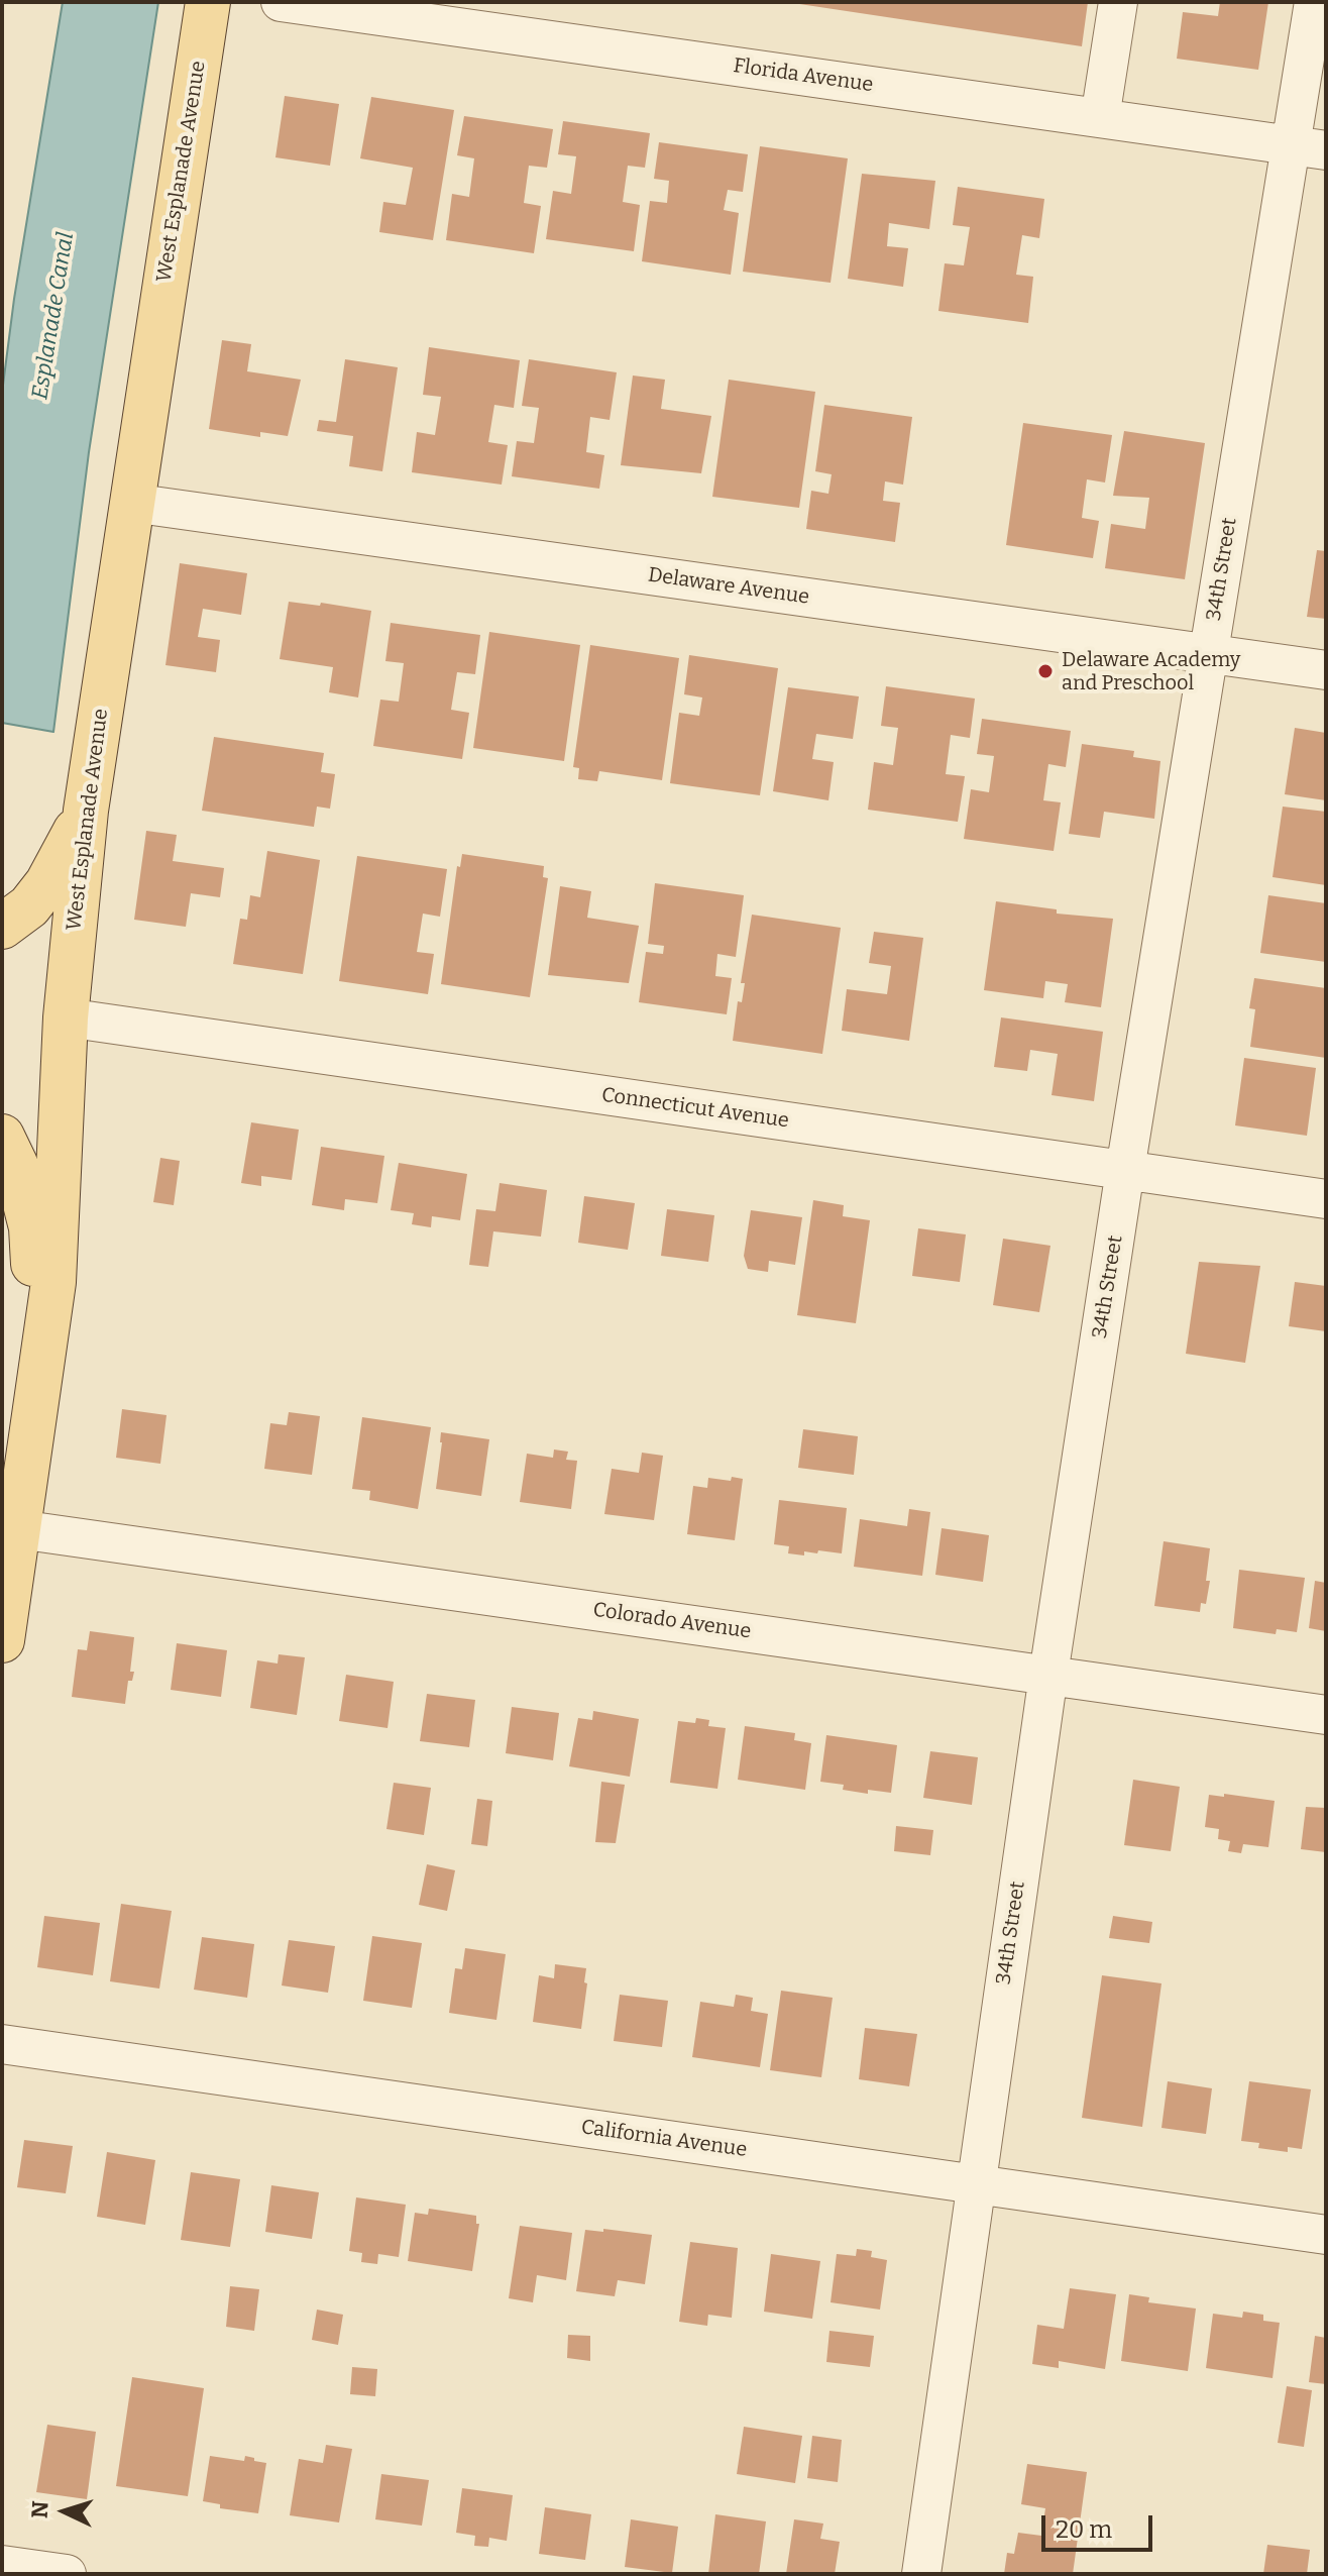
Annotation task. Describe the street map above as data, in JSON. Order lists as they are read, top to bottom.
{
  "streets": {
    "main road": ["West Esplanade Avenue"],
    "street": [
      "Florida Avenue",
      "34th Street",
      "Delaware Avenue",
      "Connecticut Avenue",
      "Colorado Avenue",
      "California Avenue"
    ]
  },
  "crossings": [
    ["Florida Avenue", "34th Street"],
    ["West Esplanade Avenue", "Delaware Avenue"],
    ["West Esplanade Avenue", "Connecticut Avenue"],
    ["West Esplanade Avenue", "Colorado Avenue"],
    ["34th Street", "Delaware Avenue"],
    ["34th Street", "Connecticut Avenue"],
    ["34th Street", "Colorado Avenue"],
    ["34th Street", "California Avenue"]
  ],
  "water": ["Esplanade Canal"],
  "places": ["Delaware Academy and Preschool"],
  "scale_bar": "20 m",
  "north": "left"
}
